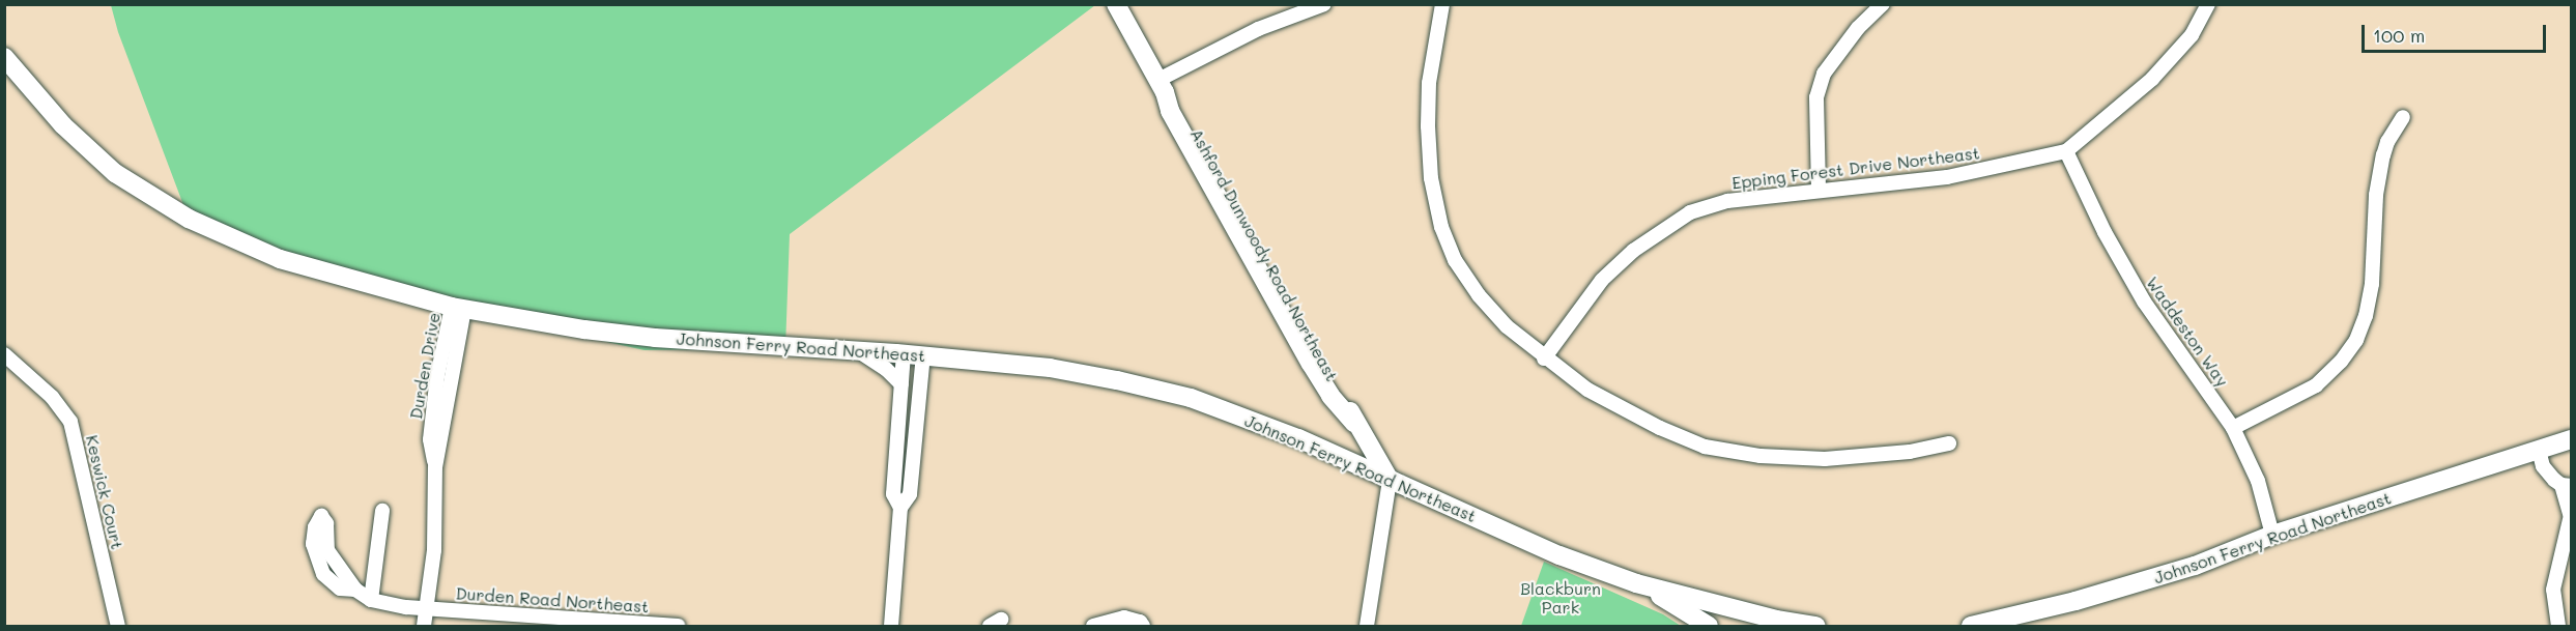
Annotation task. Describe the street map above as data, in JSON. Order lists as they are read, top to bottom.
{
  "streets": {
    "main road": ["Ashford Dunwoody Road Northeast", "Johnson Ferry Road Northeast"],
    "street": [
      "Epping Forest Drive Northeast",
      "Waddeston Way",
      "Durden Drive",
      "Keswick Court",
      "Durden Road Northeast"
    ]
  },
  "crossings": [
    ["Epping Forest Drive Northeast", "Waddeston Way"],
    ["Ashford Dunwoody Road Northeast", "Johnson Ferry Road Northeast"],
    ["Waddeston Way", "Johnson Ferry Road Northeast"],
    ["Johnson Ferry Road Northeast", "Durden Drive"],
    ["Durden Drive", "Durden Road Northeast"]
  ],
  "parks": ["Blackburn Park"],
  "scale_bar": "100 m"
}
